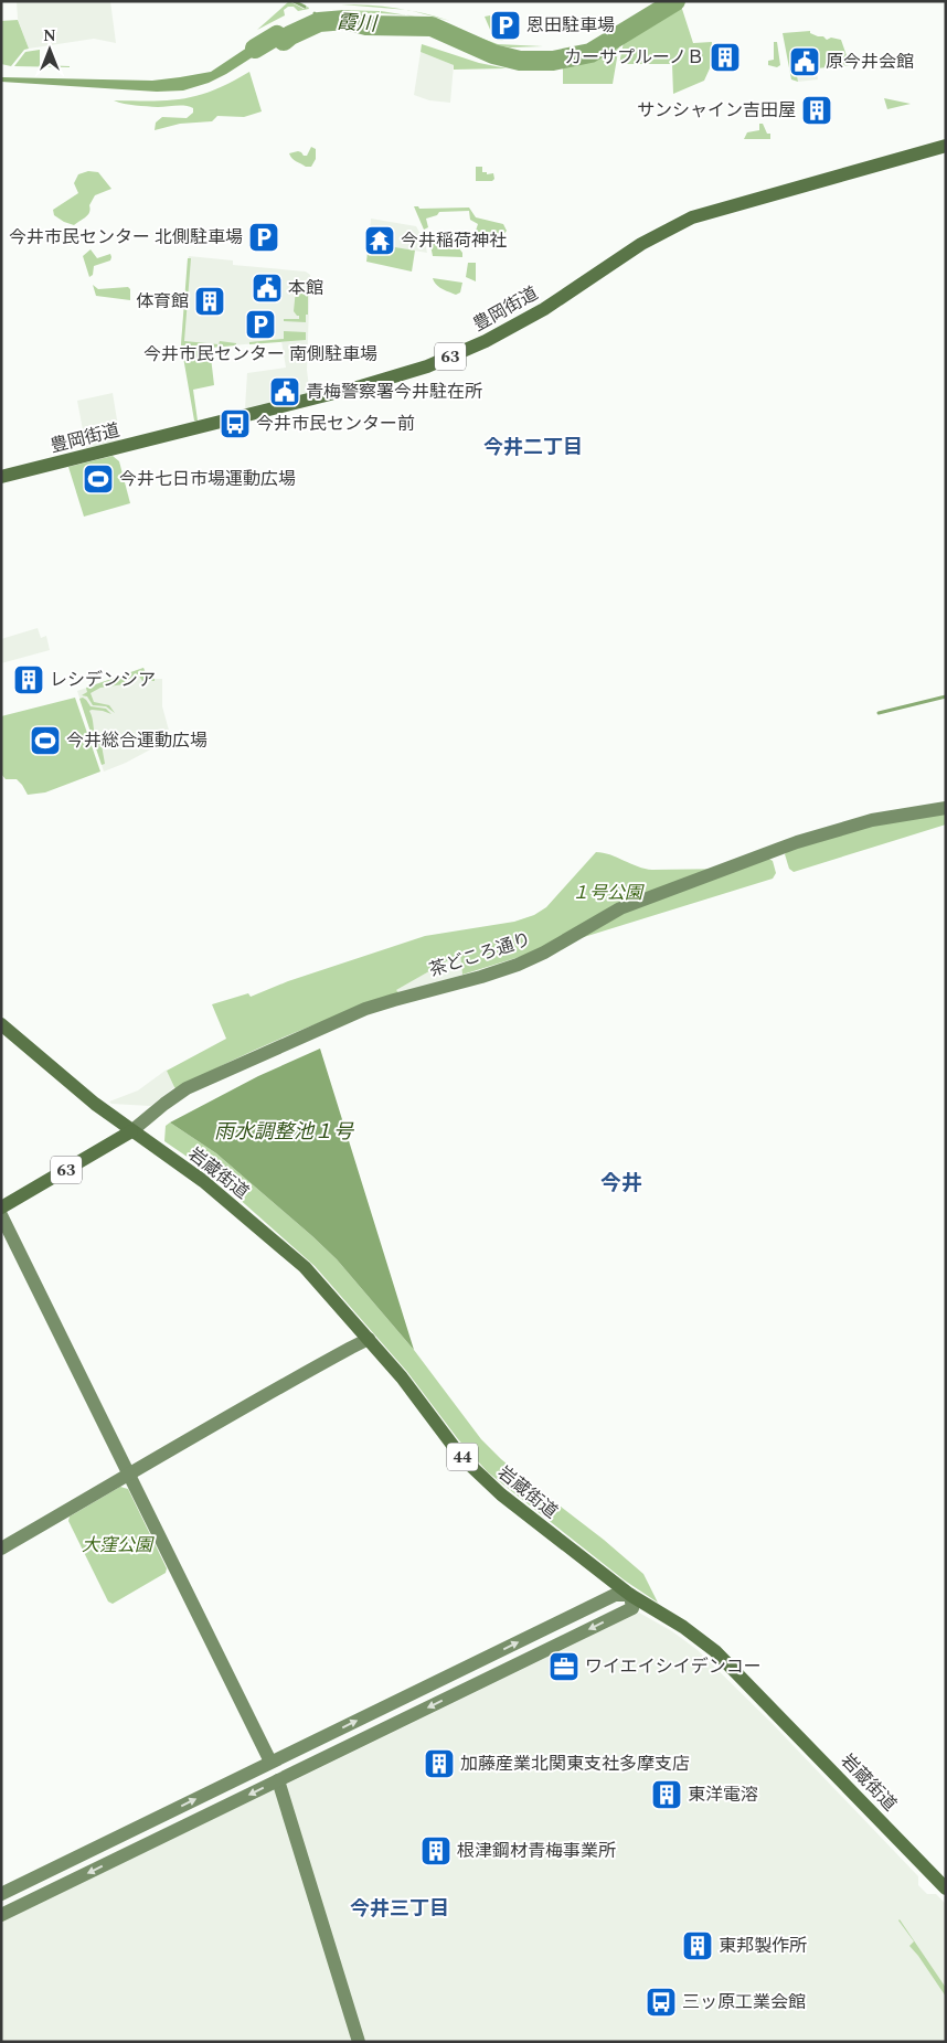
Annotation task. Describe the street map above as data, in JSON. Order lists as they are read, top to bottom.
{
  "streets": {
    "main road": [
      "豊岡街道",
      "63",
      "岩蔵街道",
      "44"
    ],
    "street": ["茶どころ通り"]
  },
  "crossings": [
    ["63", "茶どころ通り"],
    ["63", "岩蔵街道"],
    ["茶どころ通り", "岩蔵街道"]
  ],
  "districts": ["今井二丁目", "今井", "今井三丁目"],
  "water": ["霞川", "雨水調整池１号"],
  "parks": ["１号公園", "大窪公園"],
  "places": {
    "parking": ["恩田駐車場", "今井市民センター 北側駐車場", "今井市民センター 南側駐車場"],
    "building": [
      "カーサプルーノＢ",
      "サンシャイン吉田屋",
      "体育館",
      "レシデンシア",
      "加藤産業北関東支社多摩支店",
      "東洋電溶",
      "根津鋼材青梅事業所",
      "東邦製作所"
    ],
    "public building": ["原今井会館", "本館", "青梅警察署今井駐在所"],
    "temple": ["今井稲荷神社"],
    "bus stop": ["今井市民センター前", "三ッ原工業会館"],
    "sports": ["今井七日市場運動広場", "今井総合運動広場"],
    "office": ["ワイエイシイデンコー"]
  },
  "north": "top"
}
